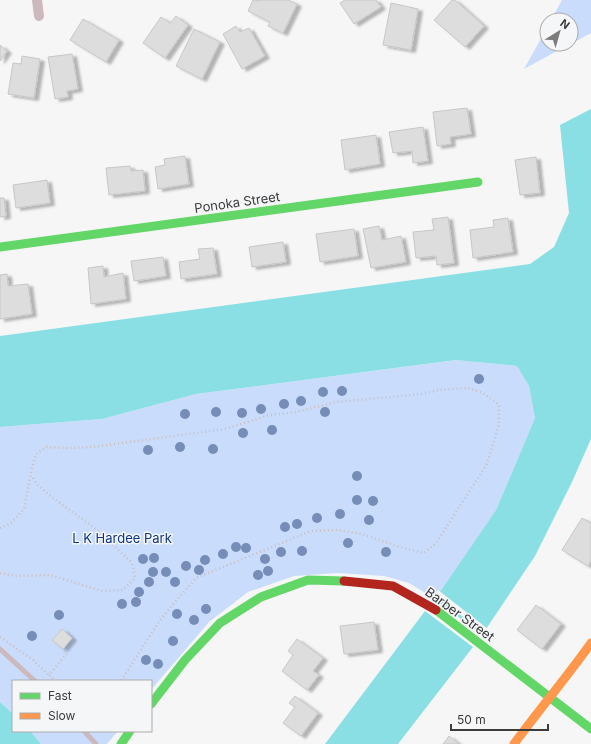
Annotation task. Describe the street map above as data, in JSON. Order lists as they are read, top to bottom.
{
  "streets": {
    "street": ["Ponoka Street", "Barber Street"]
  },
  "parks": ["L K Hardee Park"],
  "legend": ["Fast", "Slow"],
  "scale_bar": "50 m",
  "north": "top right"
}
